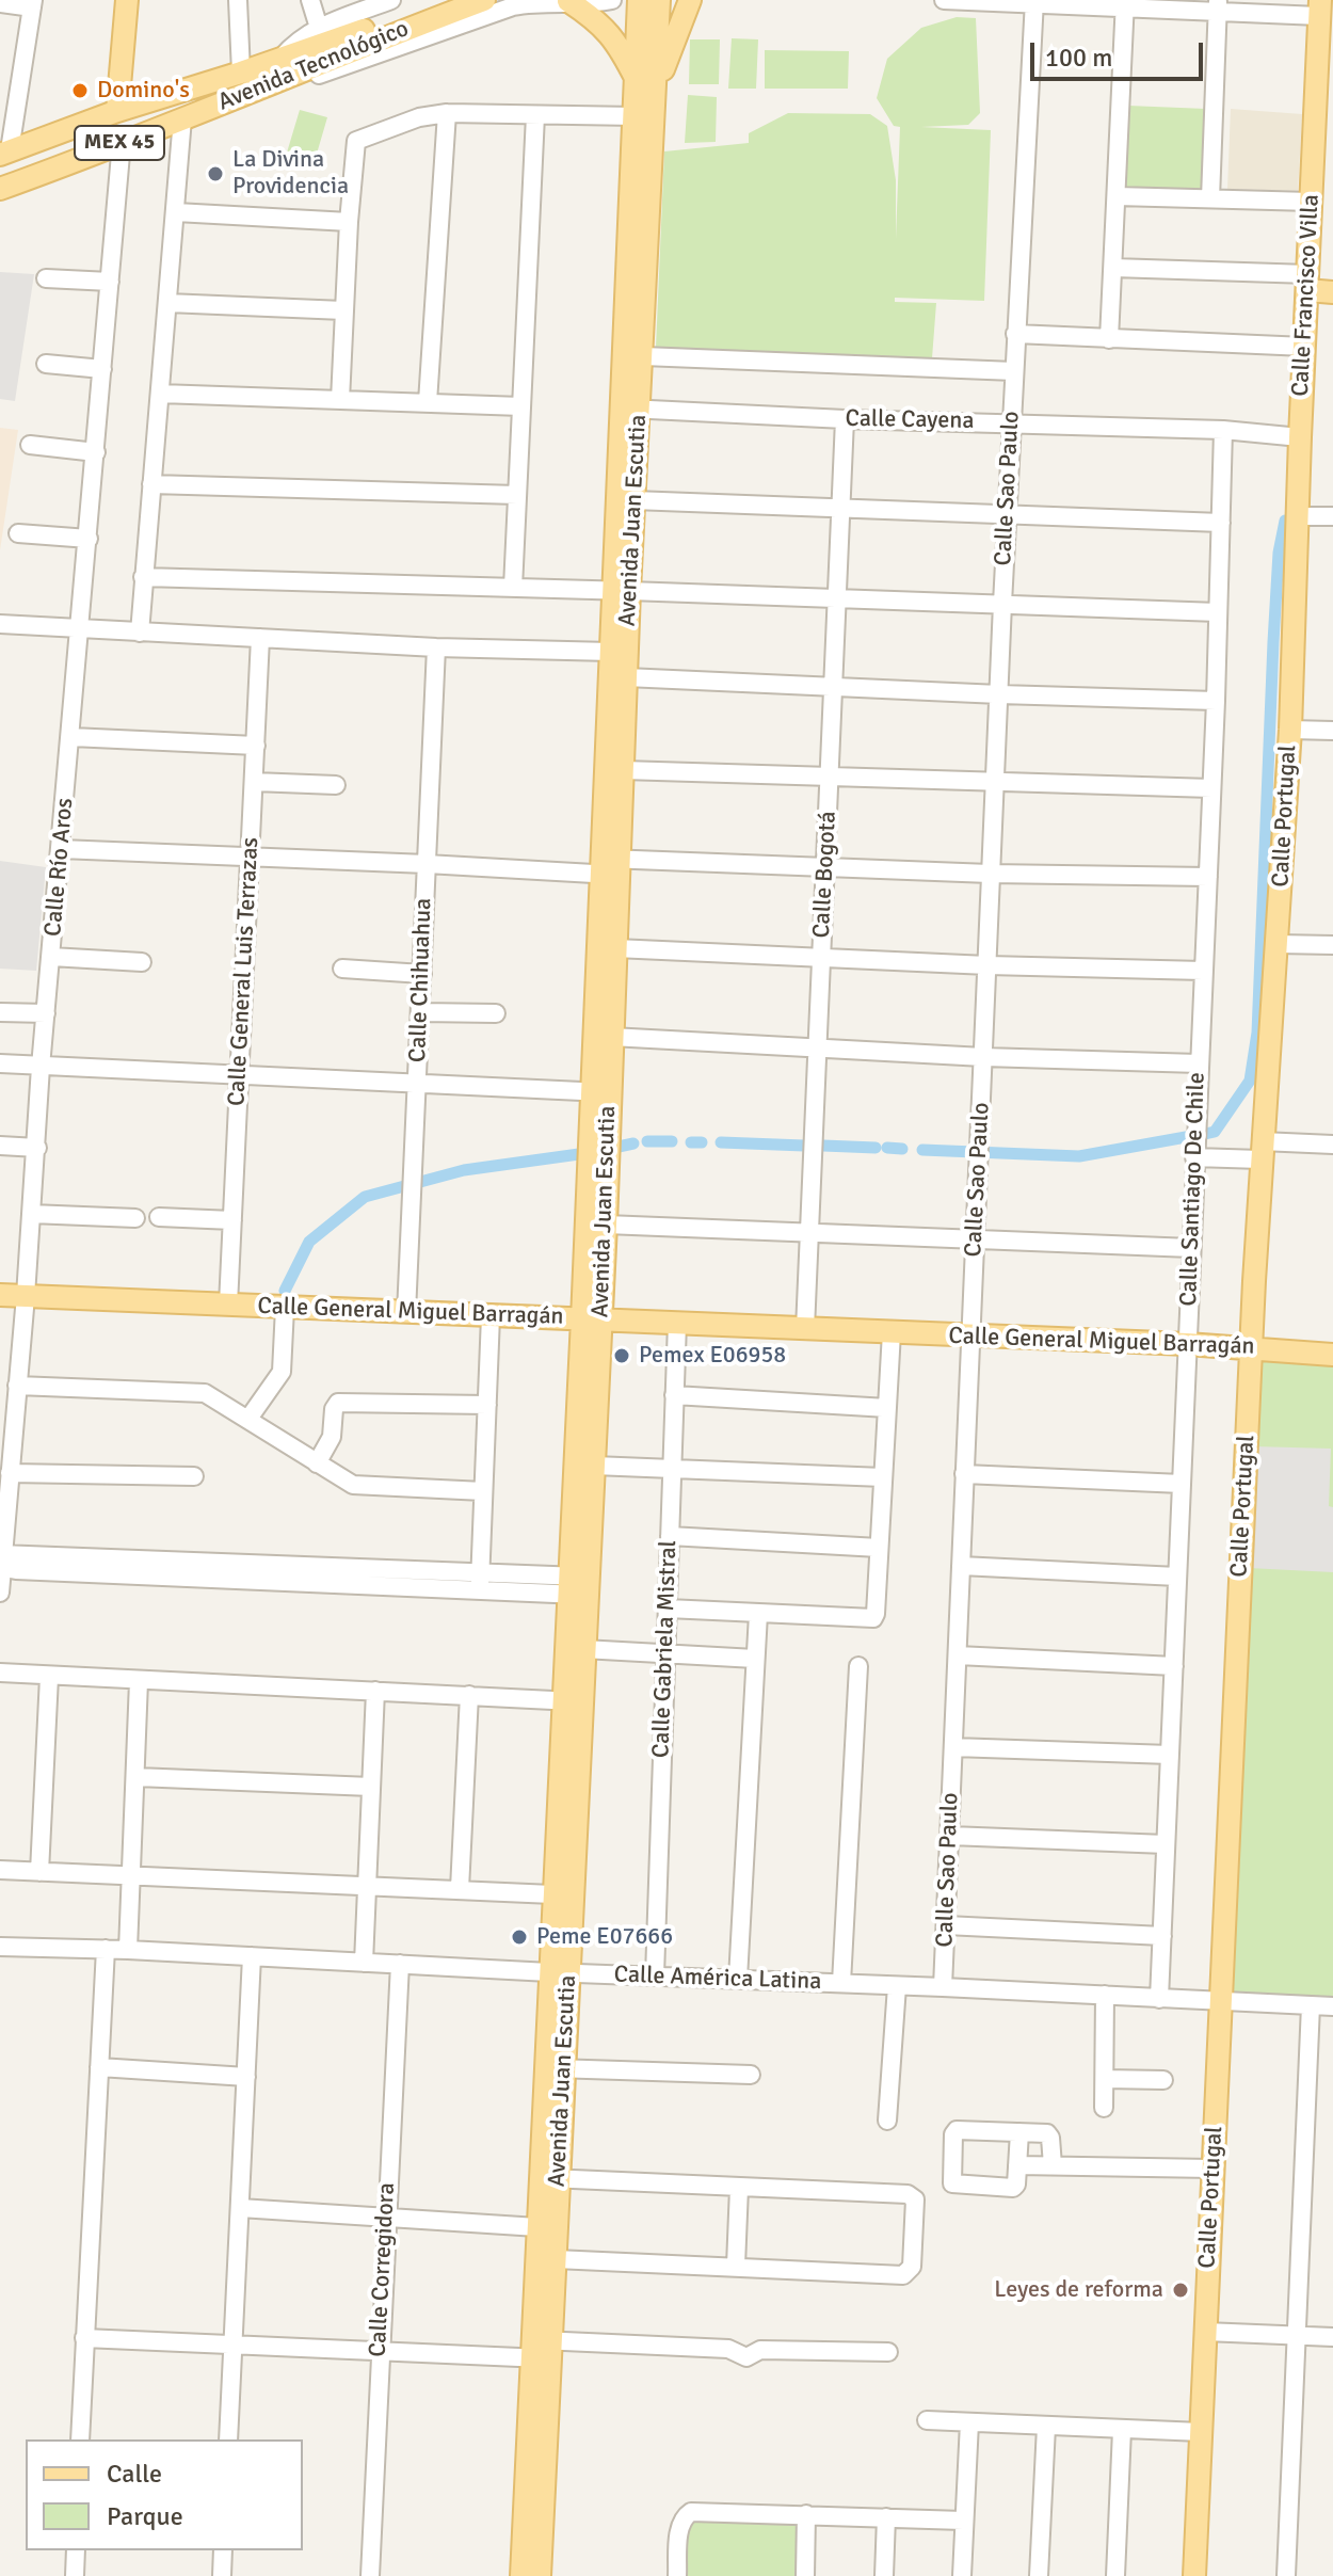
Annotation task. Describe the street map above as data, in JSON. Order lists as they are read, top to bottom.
{
  "streets": {
    "main road": [
      "Avenida Tecnológico",
      "MEX 45",
      "Calle Francisco Villa",
      "Avenida Juan Escutia",
      "Calle Portugal",
      "Calle General Miguel Barragán"
    ],
    "street": [
      "Calle Cayena",
      "Calle Sao Paulo",
      "Calle Río Aros",
      "Calle Bogotá",
      "Calle General Luis Terrazas",
      "Calle Chihuahua",
      "Calle Santiago De Chile",
      "Calle Gabriela Mistral",
      "Calle América Latina",
      "Calle Corregidora"
    ]
  },
  "crossings": [
    ["Avenida Tecnológico", "Calle Río Aros"],
    ["Calle Francisco Villa", "Calle Cayena"],
    ["Calle Francisco Villa", "Calle Portugal"],
    ["Calle Cayena", "Calle Sao Paulo"],
    ["Calle Cayena", "Avenida Juan Escutia"],
    ["Calle Cayena", "Calle Portugal"],
    ["Calle Cayena", "Calle Bogotá"],
    ["Calle Cayena", "Calle Santiago De Chile"],
    ["Calle Sao Paulo", "Calle General Miguel Barragán"],
    ["Calle Sao Paulo", "Calle América Latina"],
    ["Avenida Juan Escutia", "Calle General Miguel Barragán"],
    ["Avenida Juan Escutia", "Calle América Latina"],
    ["Calle Portugal", "Calle General Miguel Barragán"],
    ["Calle Portugal", "Calle América Latina"],
    ["Calle Río Aros", "Calle General Miguel Barragán"],
    ["Calle Bogotá", "Calle General Miguel Barragán"],
    ["Calle General Luis Terrazas", "Calle General Miguel Barragán"],
    ["Calle Chihuahua", "Calle General Miguel Barragán"],
    ["Calle Santiago De Chile", "Calle General Miguel Barragán"],
    ["Calle Santiago De Chile", "Calle América Latina"],
    ["Calle General Miguel Barragán", "Calle Gabriela Mistral"],
    ["Calle Gabriela Mistral", "Calle América Latina"],
    ["Calle América Latina", "Calle Corregidora"]
  ],
  "places": [
    "Domino's",
    "La Divina Providencia",
    "Pemex E06958",
    "Peme E07666",
    "Leyes de reforma"
  ],
  "legend": ["Calle", "Parque"],
  "scale_bar": "100 m"
}
